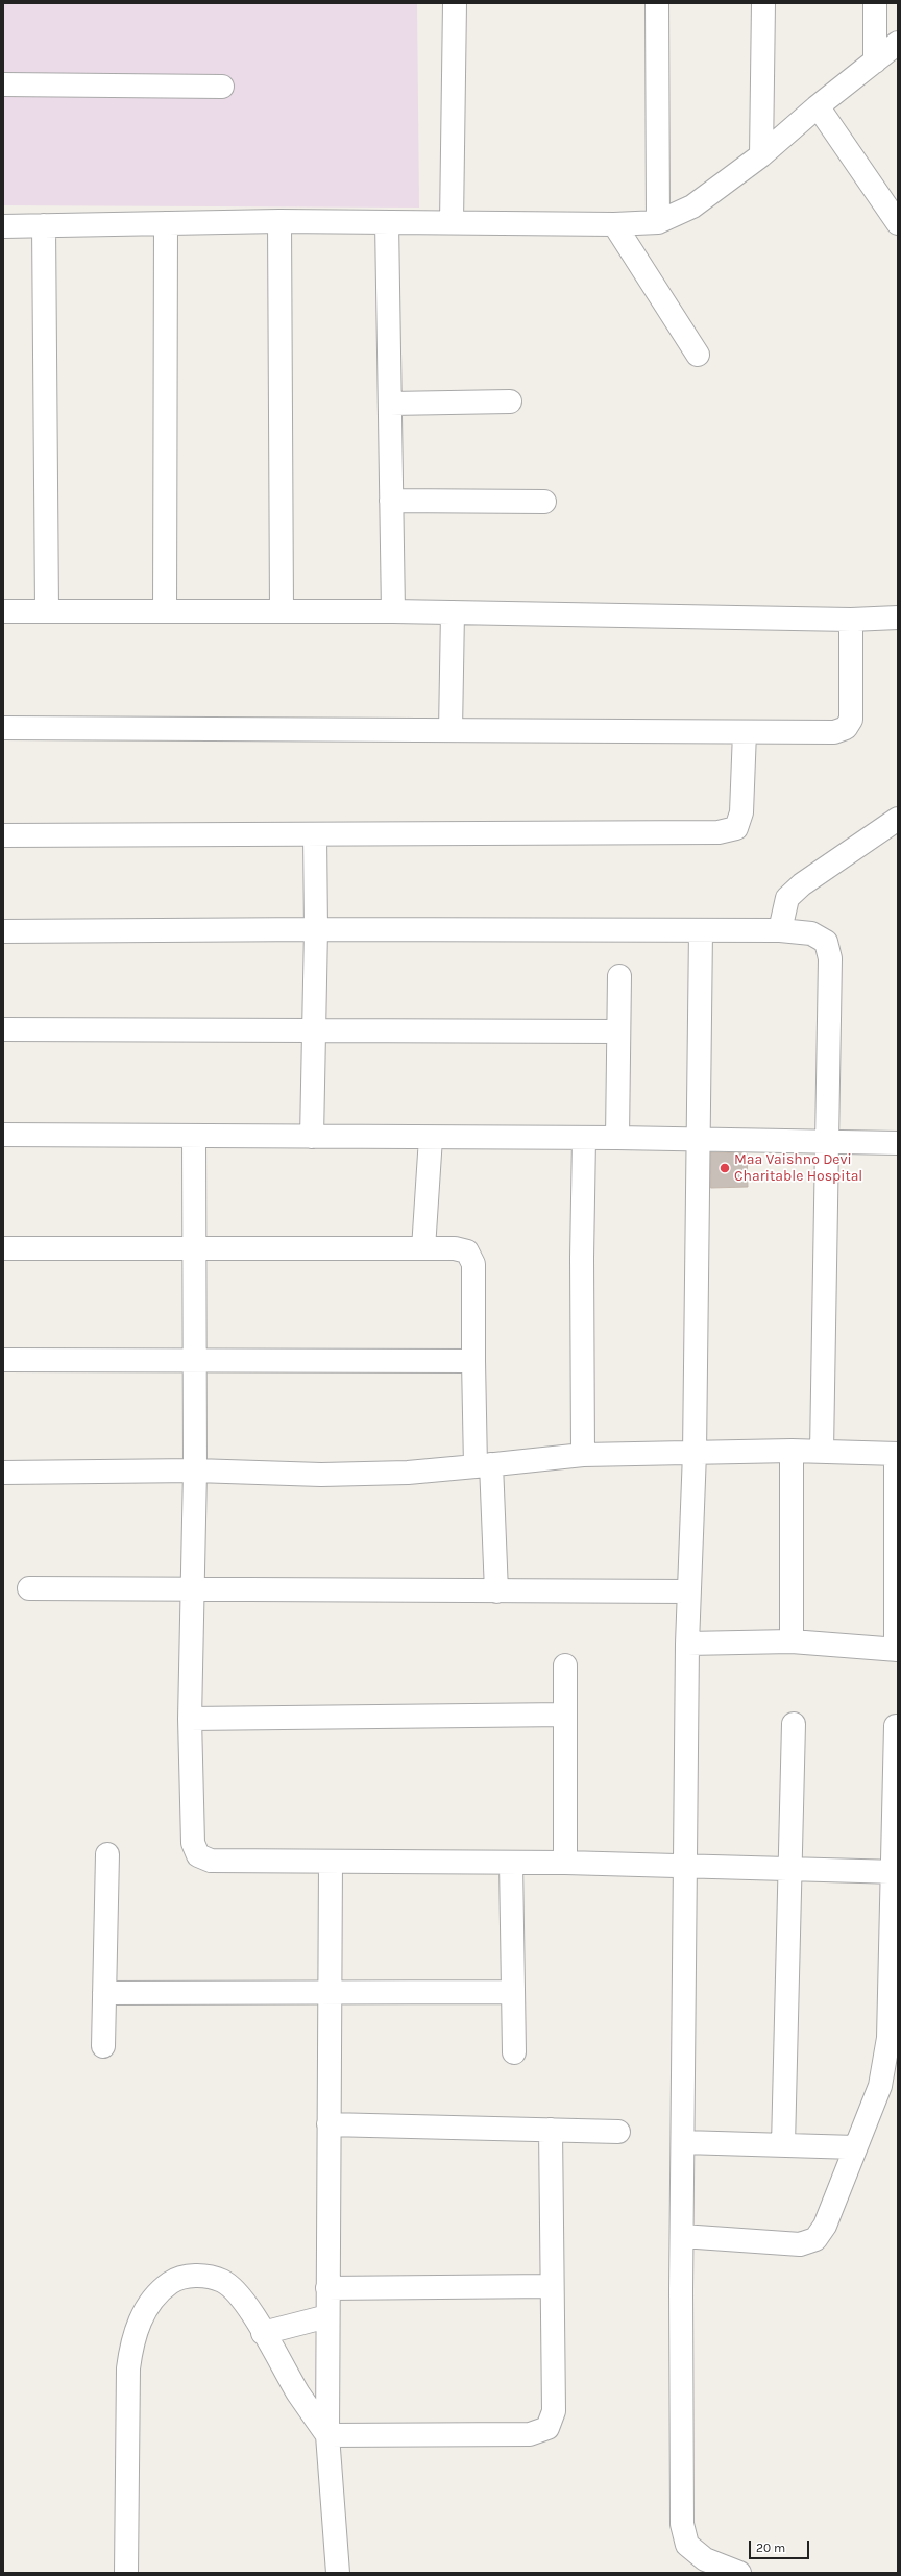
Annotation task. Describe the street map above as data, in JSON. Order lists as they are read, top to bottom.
{
  "places": ["Maa Vaishno Devi Charitable Hospital"],
  "scale_bar": "20 m"
}
